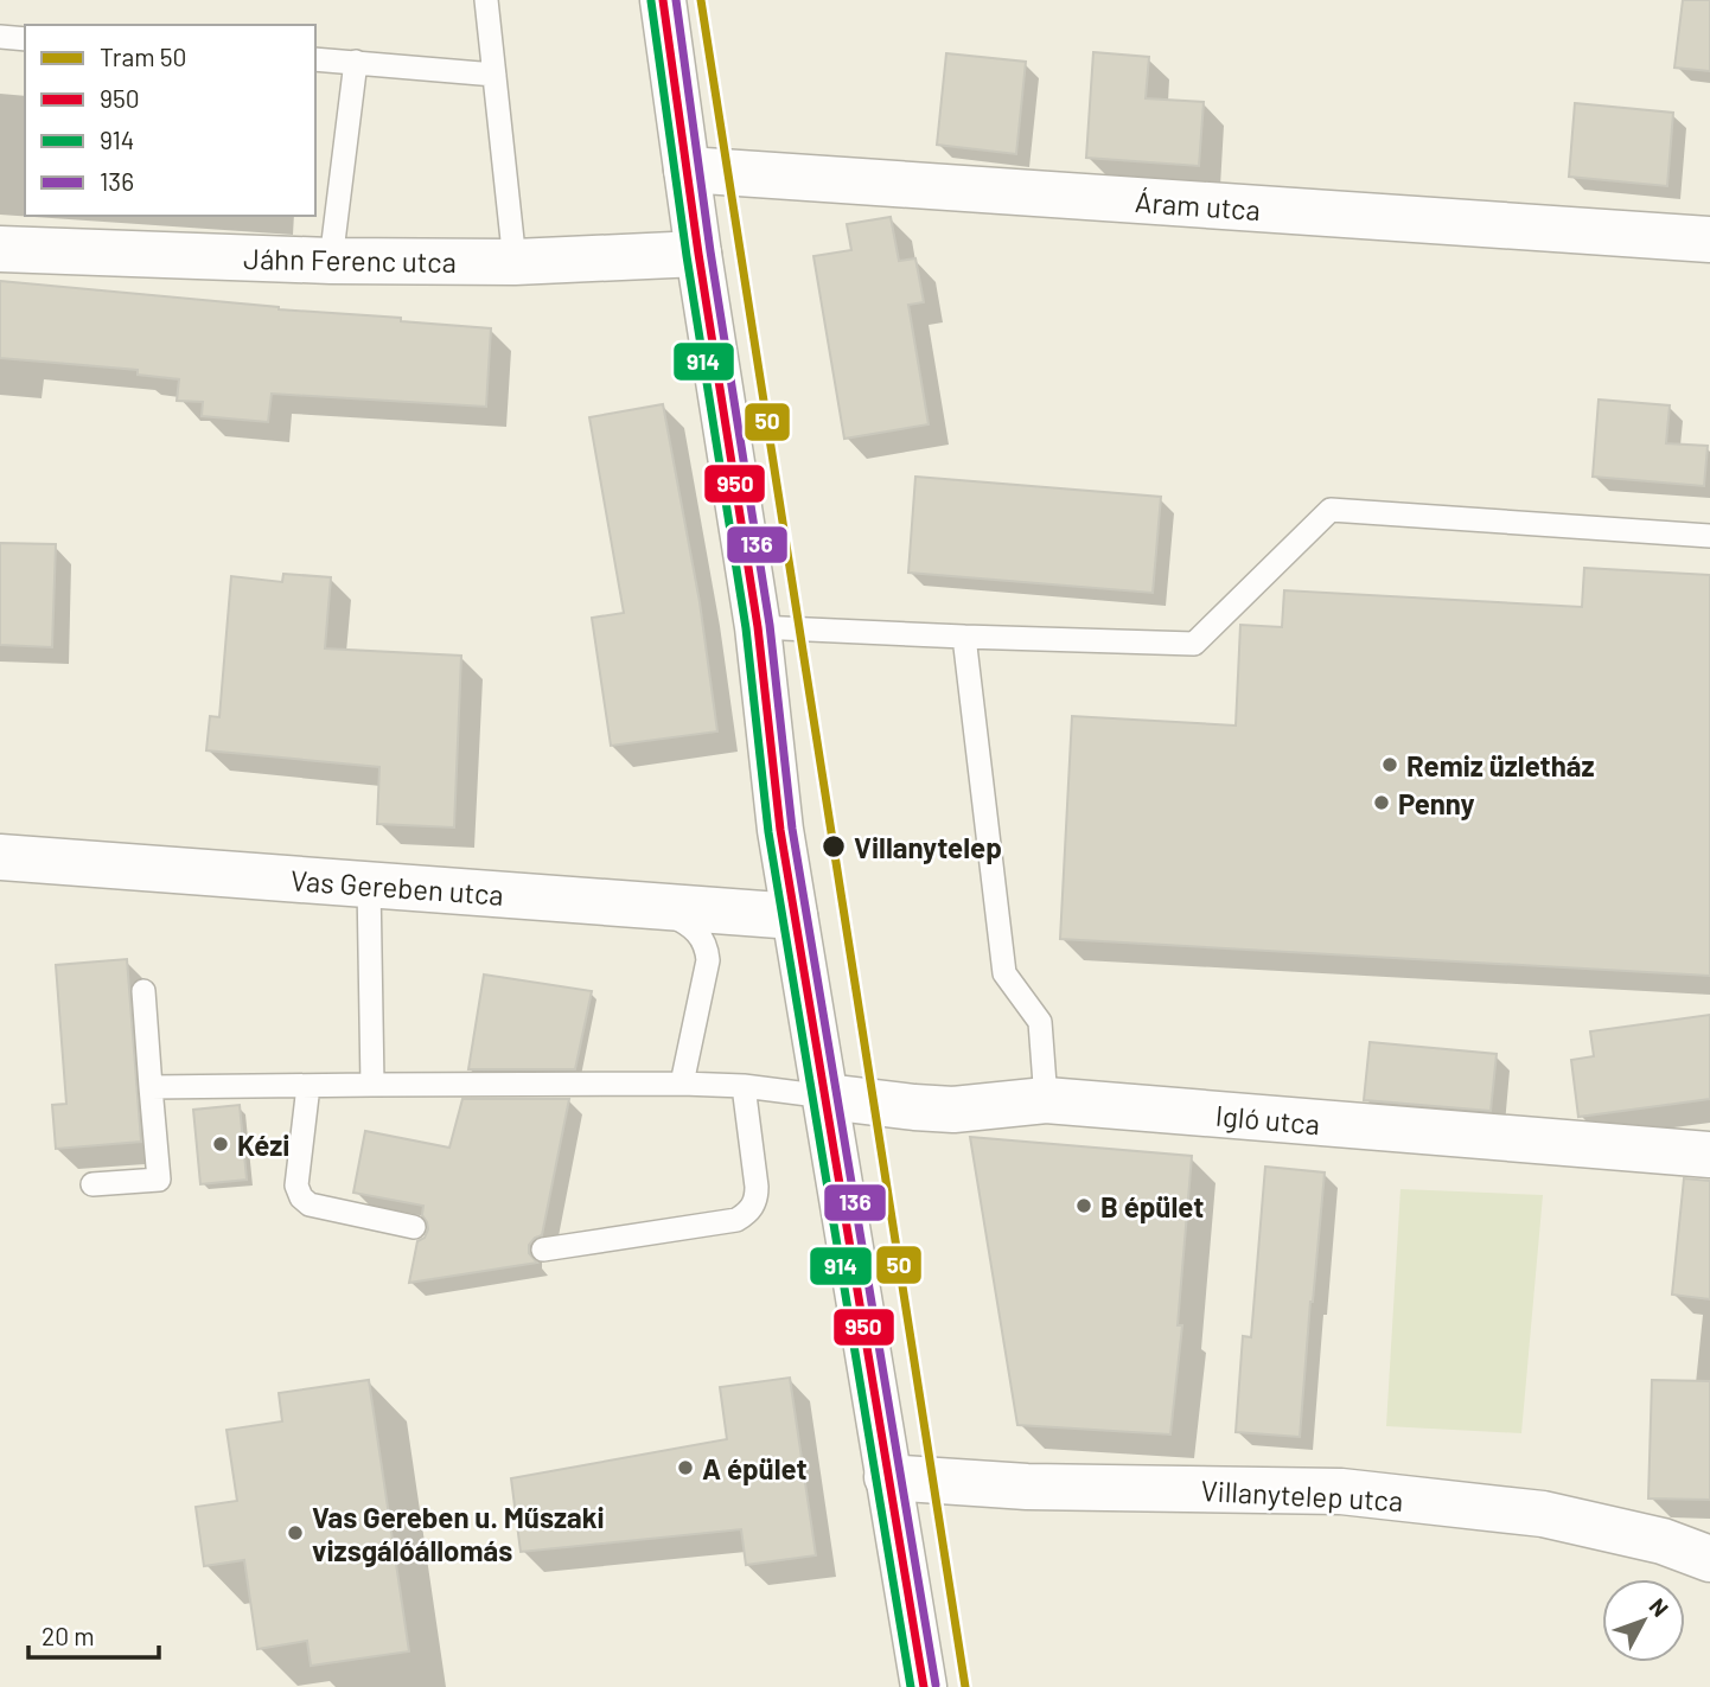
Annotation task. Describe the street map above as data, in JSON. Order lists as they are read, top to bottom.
{
  "streets": {
    "street": [
      "Áram utca",
      "Jáhn Ferenc utca",
      "Vas Gereben utca",
      "Igló utca",
      "Villanytelep utca"
    ]
  },
  "places": [
    "Remiz üzletház",
    "Penny",
    "Villanytelep",
    "Kézi",
    "B épület",
    "A épület",
    "Vas Gereben u. Műszaki vizsgálóállomás"
  ],
  "lines": [
    "tram line 50",
    "transit line 950",
    "transit line 136",
    "transit line 914"
  ],
  "legend": [
    "Tram 50",
    "950",
    "914",
    "136"
  ],
  "scale_bar": "20 m",
  "north": "top right"
}
